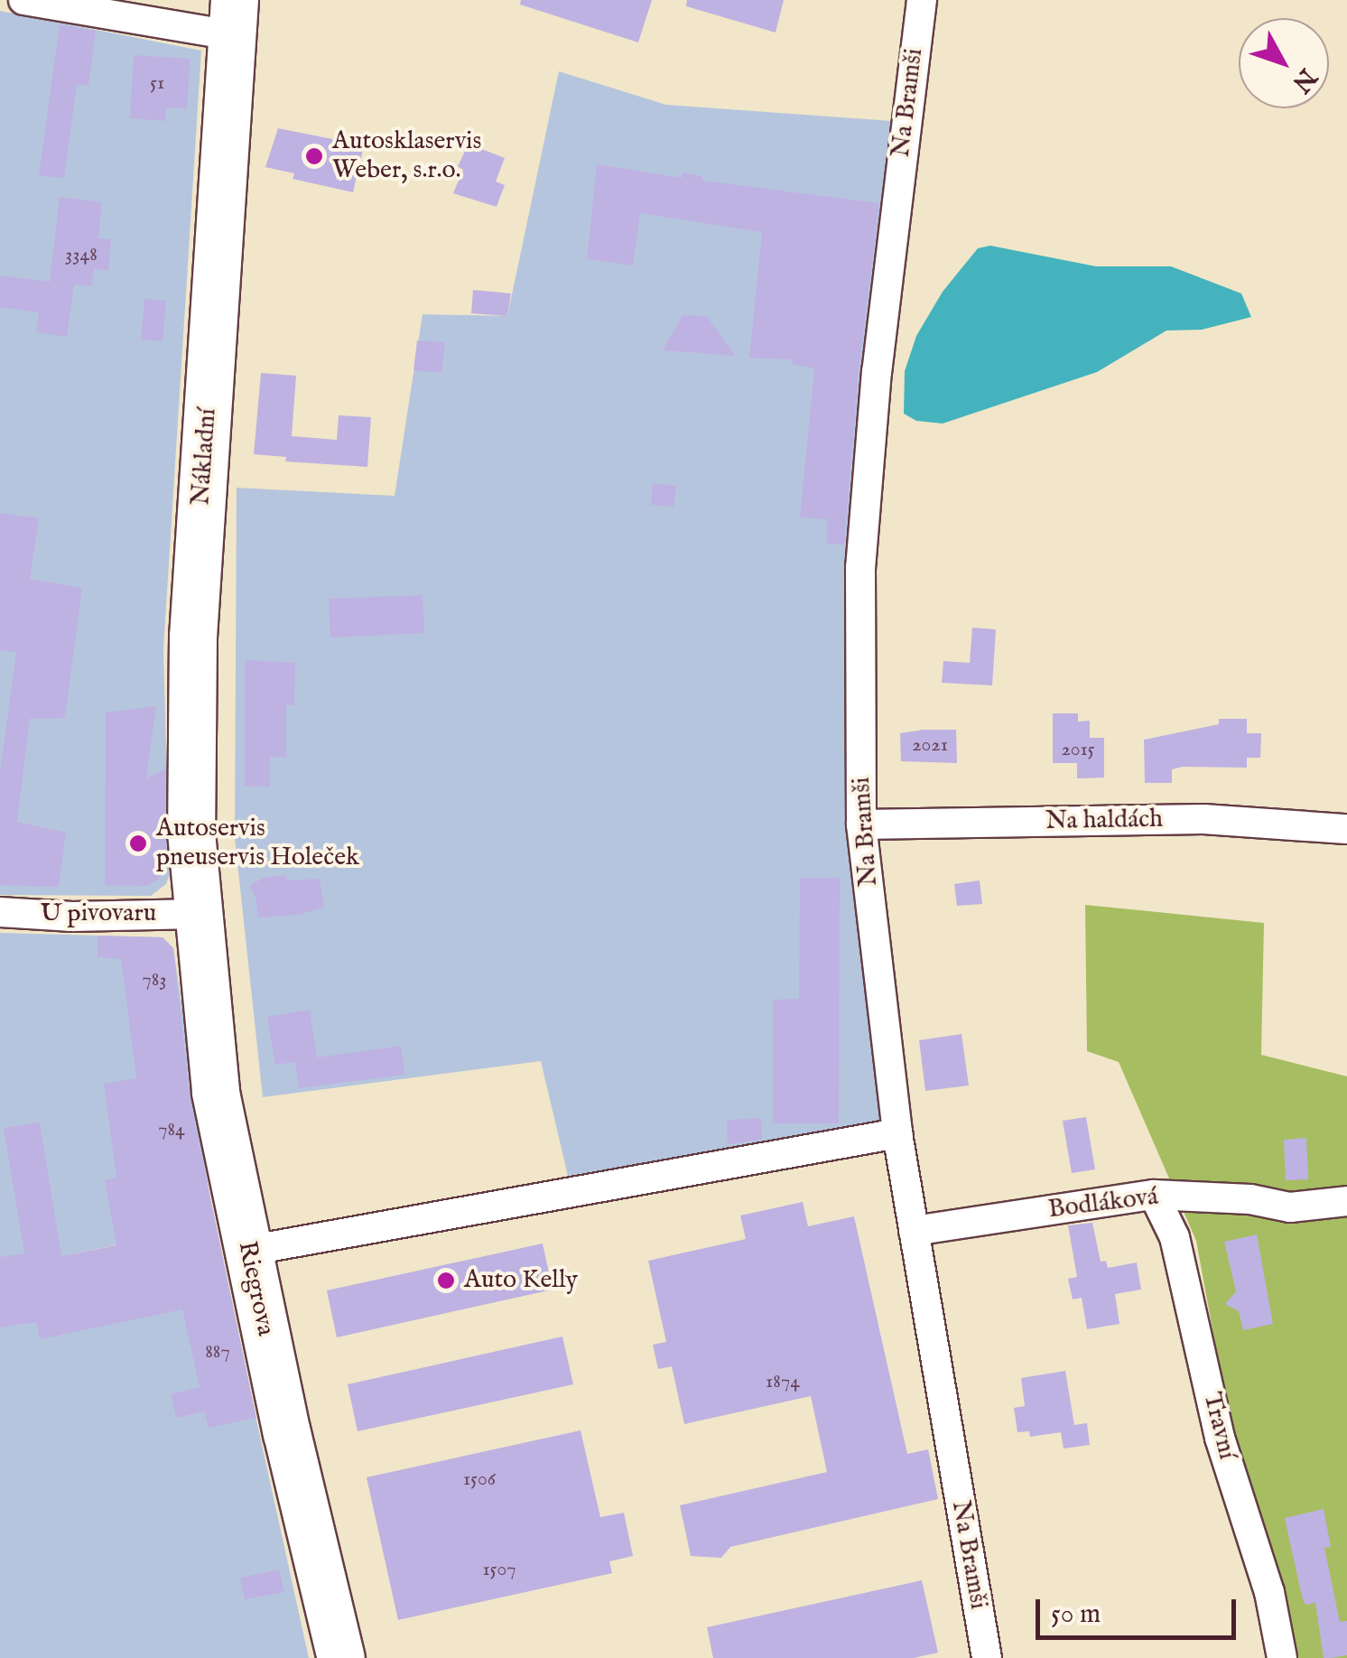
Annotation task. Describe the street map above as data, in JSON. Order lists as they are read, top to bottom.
{
  "streets": {
    "main road": ["Nákladní", "Riegrova"],
    "street": [
      "Na Bramši",
      "Na haldách",
      "U pivovaru",
      "Bodláková",
      "Travní"
    ]
  },
  "crossings": [
    ["Na Bramši", "Na haldách"],
    ["Na Bramši", "Bodláková"],
    ["Nákladní", "U pivovaru"],
    ["Nákladní", "Riegrova"],
    ["U pivovaru", "Riegrova"],
    ["Bodláková", "Travní"]
  ],
  "places": ["Autosklaservis Weber, s.r.o.", "Autoservis pneuservis Holeček", "Auto Kelly"],
  "house_numbers": [
    "51",
    "3348",
    "2021",
    "2015",
    "783",
    "784",
    "887",
    "1874",
    "1506",
    "1507"
  ],
  "scale_bar": "50 m",
  "north": "bottom right"
}
